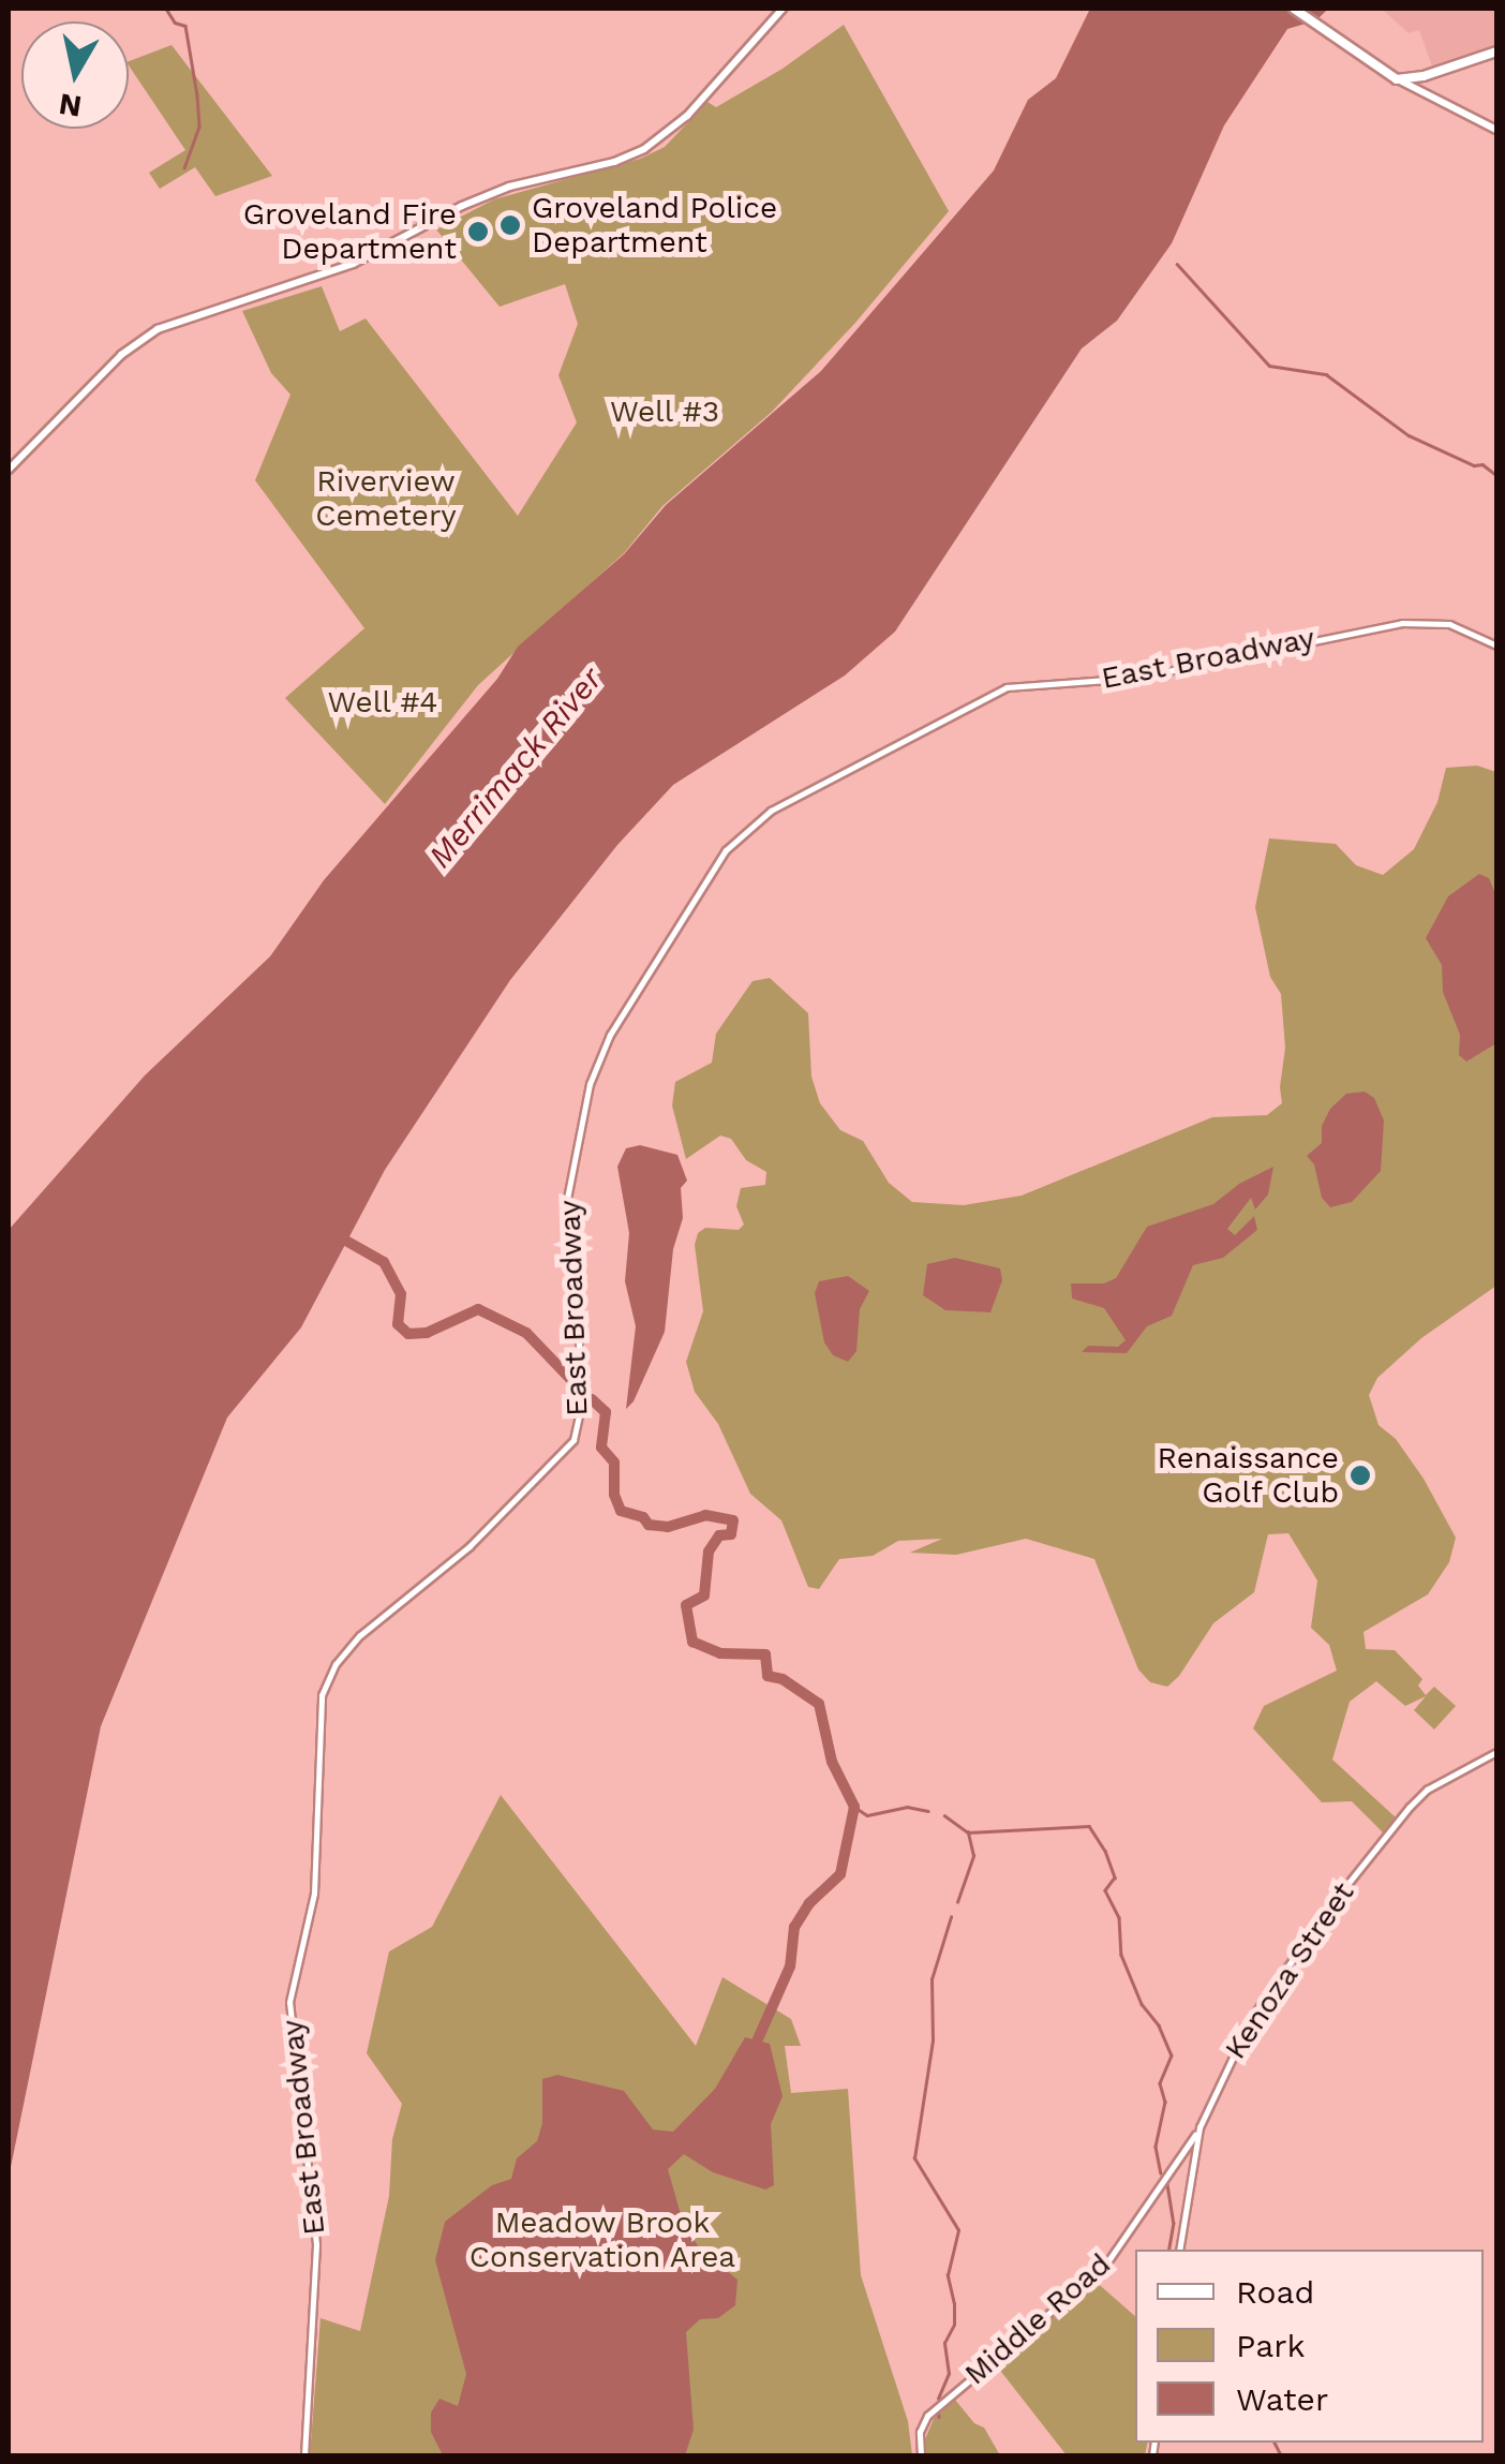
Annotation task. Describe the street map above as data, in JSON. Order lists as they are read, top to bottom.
{
  "streets": {
    "street": ["East Broadway", "Kenoza Street", "Middle Road"]
  },
  "crossings": [
    ["Kenoza Street", "Middle Road"]
  ],
  "water": ["Merrimack River"],
  "parks": [
    "Well #3",
    "Riverview Cemetery",
    "Well #4",
    "Meadow Brook Conservation Area"
  ],
  "places": ["Groveland Police Department", "Groveland Fire Department", "Renaissance Golf Club"],
  "legend": ["Road", "Park", "Water"],
  "north": "bottom"
}
